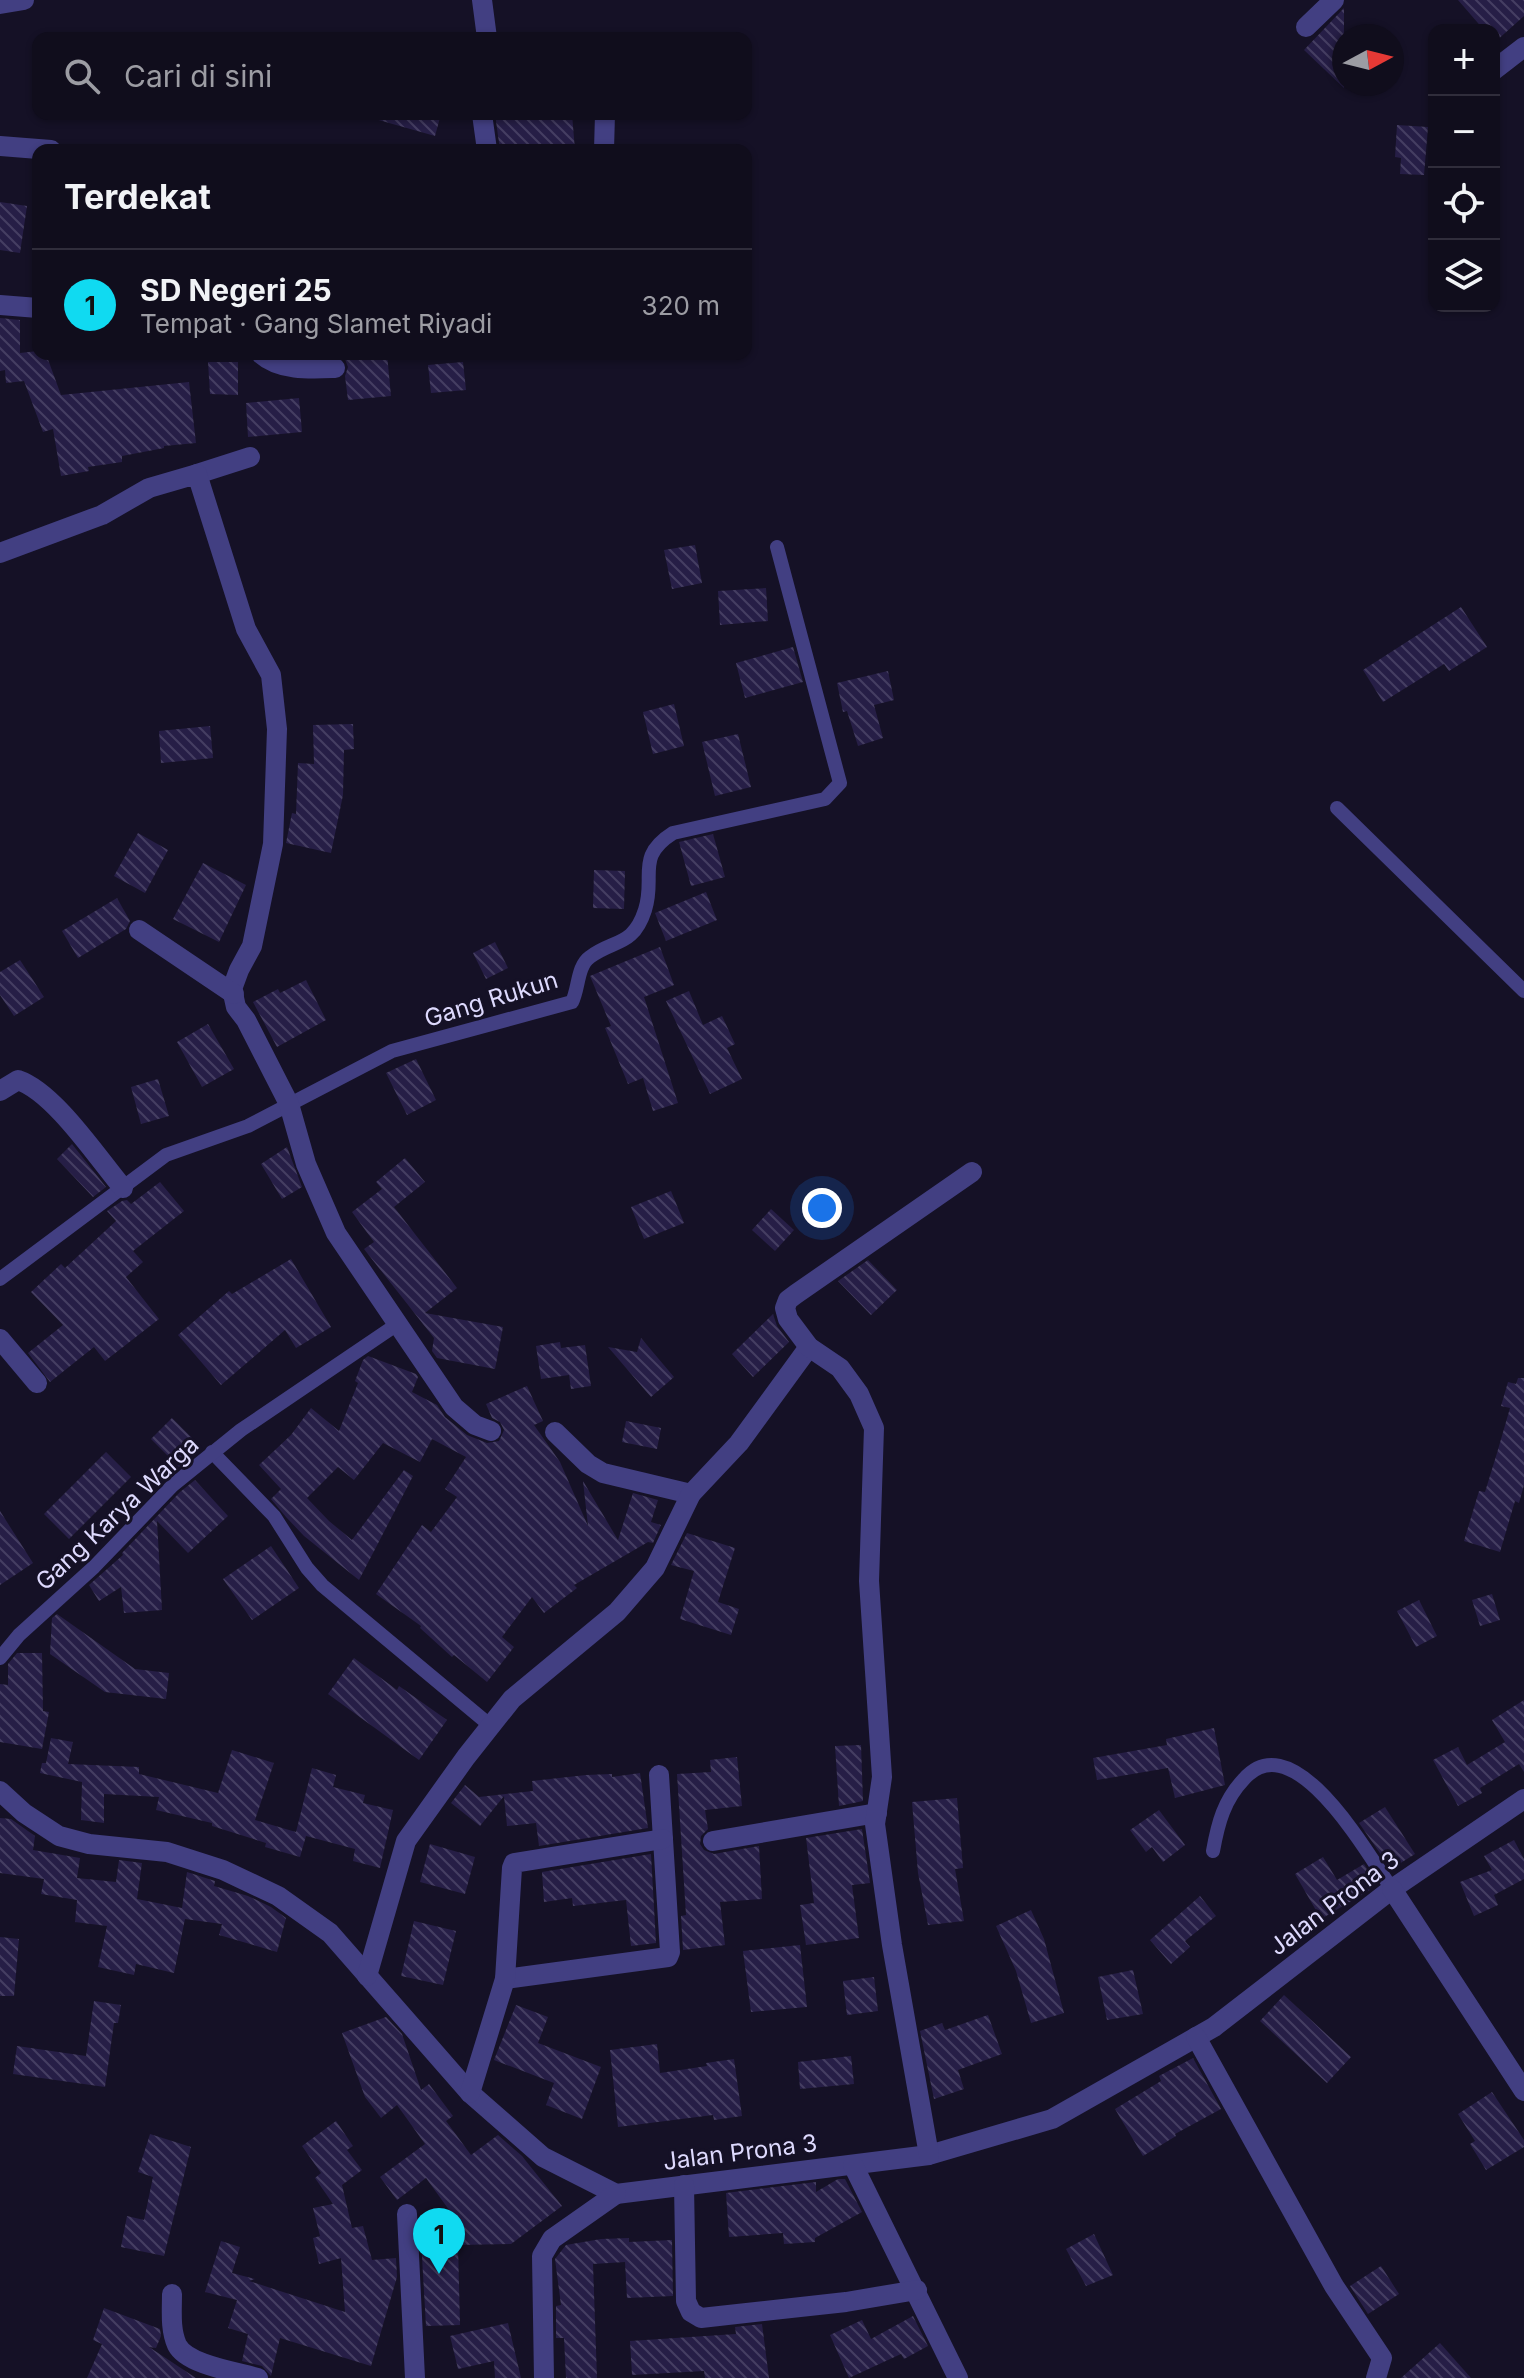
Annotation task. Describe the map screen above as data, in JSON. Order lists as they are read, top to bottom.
{
  "streets": {
    "street": ["Jalan Prona 3"],
    "lane": ["Gang Rukun", "Gang Karya Warga"]
  },
  "north": "right",
  "page": {
    "map_buttons": ["+", "−"],
    "search": "Cari di sini",
    "heading": "Terdekat",
    "list": [
      {
        "mark": "1",
        "name": "SD Negeri 25",
        "note": "Tempat · Gang Slamet Riyadi",
        "value": "320 m"
      }
    ],
    "pins": "1"
  }
}
